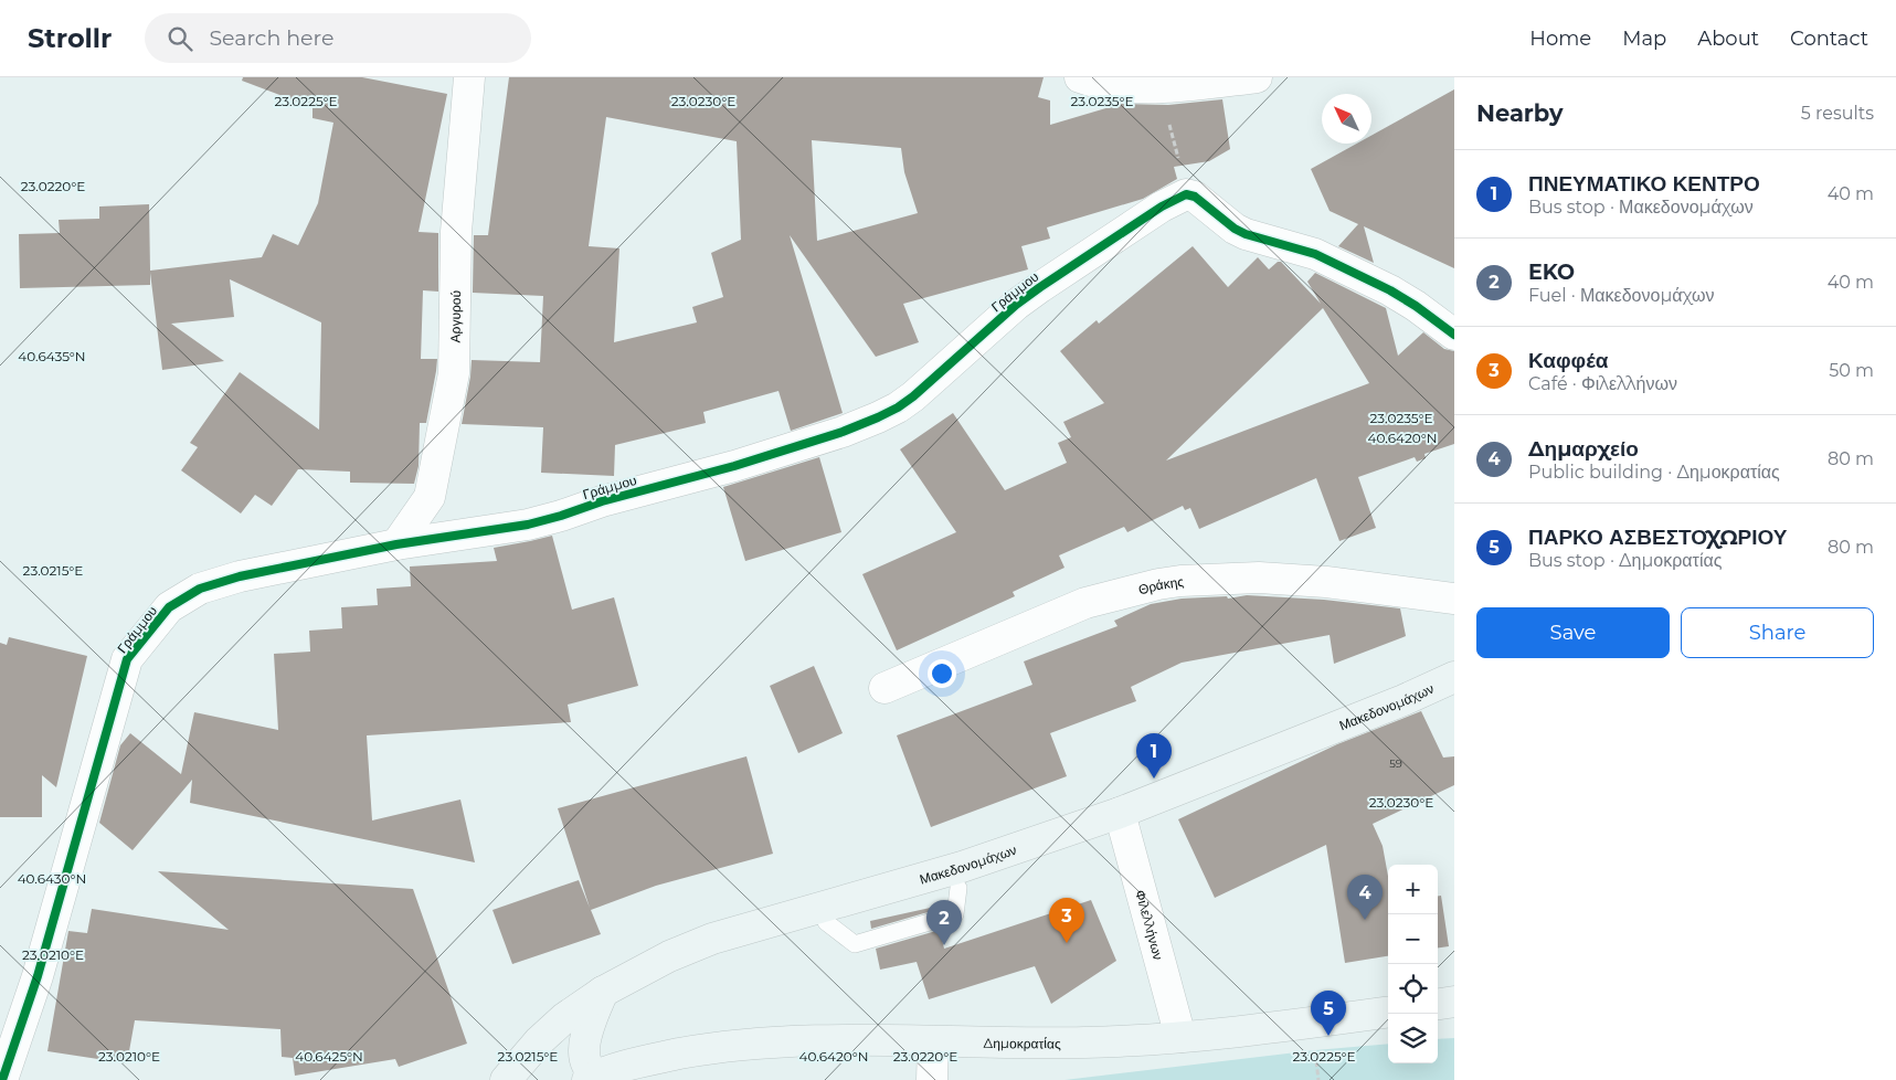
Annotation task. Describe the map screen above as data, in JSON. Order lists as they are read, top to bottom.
{
  "streets": {
    "main road": ["Μακεδονομάχων", "Δημοκρατίας"],
    "street": [
      "Γράμμου",
      "Αργυρού",
      "Θράκης",
      "Φιλελλήνων"
    ]
  },
  "crossings": [
    ["Γράμμου", "Αργυρού"],
    ["Μακεδονομάχων", "Φιλελλήνων"],
    ["Φιλελλήνων", "Δημοκρατίας"]
  ],
  "house_numbers": ["59"],
  "north": "top left",
  "page": {
    "header": "Strollr",
    "search": "Search here",
    "nav": [
      "Home",
      "Map",
      "About",
      "Contact"
    ],
    "heading": ["Nearby", "5 results"],
    "list": [
      {
        "mark": "1",
        "name": "ΠΝΕΥΜΑΤΙΚΟ ΚΕΝΤΡΟ",
        "note": "Bus stop · Μακεδονομάχων",
        "value": "40 m"
      },
      {
        "mark": "2",
        "name": "EKO",
        "note": "Fuel · Μακεδονομάχων",
        "value": "40 m"
      },
      {
        "mark": "3",
        "name": "Καφφέα",
        "note": "Café · Φιλελλήνων",
        "value": "50 m"
      },
      {
        "mark": "4",
        "name": "Δημαρχείο",
        "note": "Public building · Δημοκρατίας",
        "value": "80 m"
      },
      {
        "mark": "5",
        "name": "ΠΑΡΚΟ ΑΣΒΕΣΤΟΧΩΡΙΟΥ",
        "note": "Bus stop · Δημοκρατίας",
        "value": "80 m"
      }
    ],
    "buttons": ["Save", "Share"],
    "pins": [
      "1",
      "4",
      "3",
      "2",
      "5"
    ],
    "map_buttons": ["+", "−"]
  },
  "coordinates": [
    "23.0225°E",
    "23.0230°E",
    "23.0235°E",
    "23.0220°E",
    "40.6435°N",
    "40.6420°N",
    "23.0215°E",
    "40.6430°N",
    "23.0210°E",
    "40.6425°N"
  ]
}
